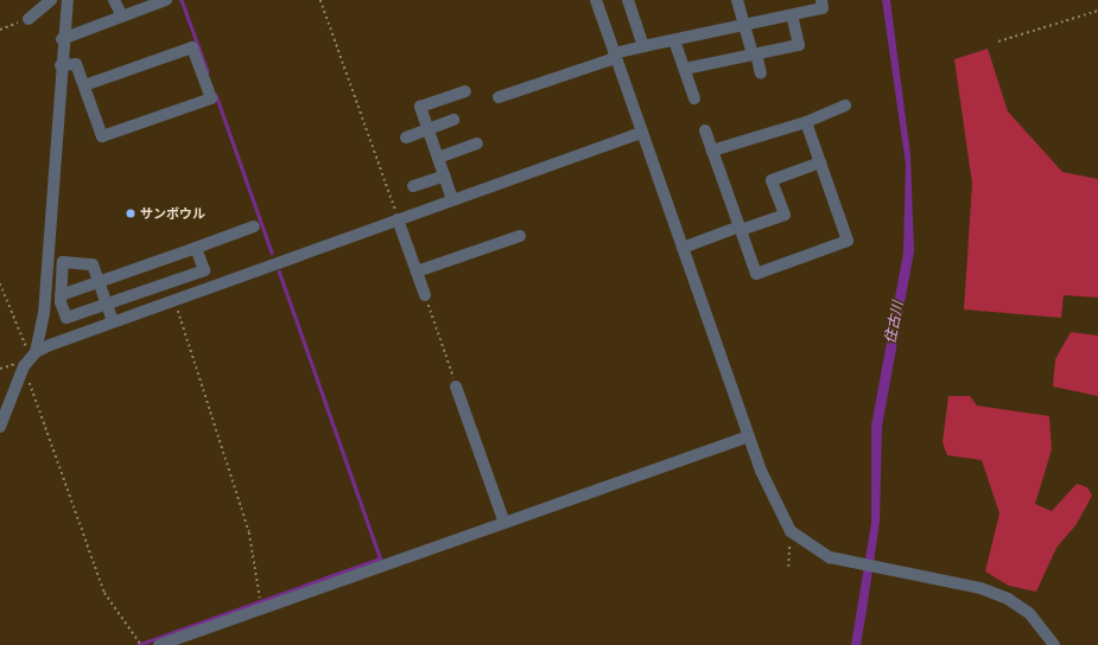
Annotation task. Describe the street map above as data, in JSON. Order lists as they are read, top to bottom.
{
  "water": ["住古川"],
  "places": ["サンボウル"]
}
